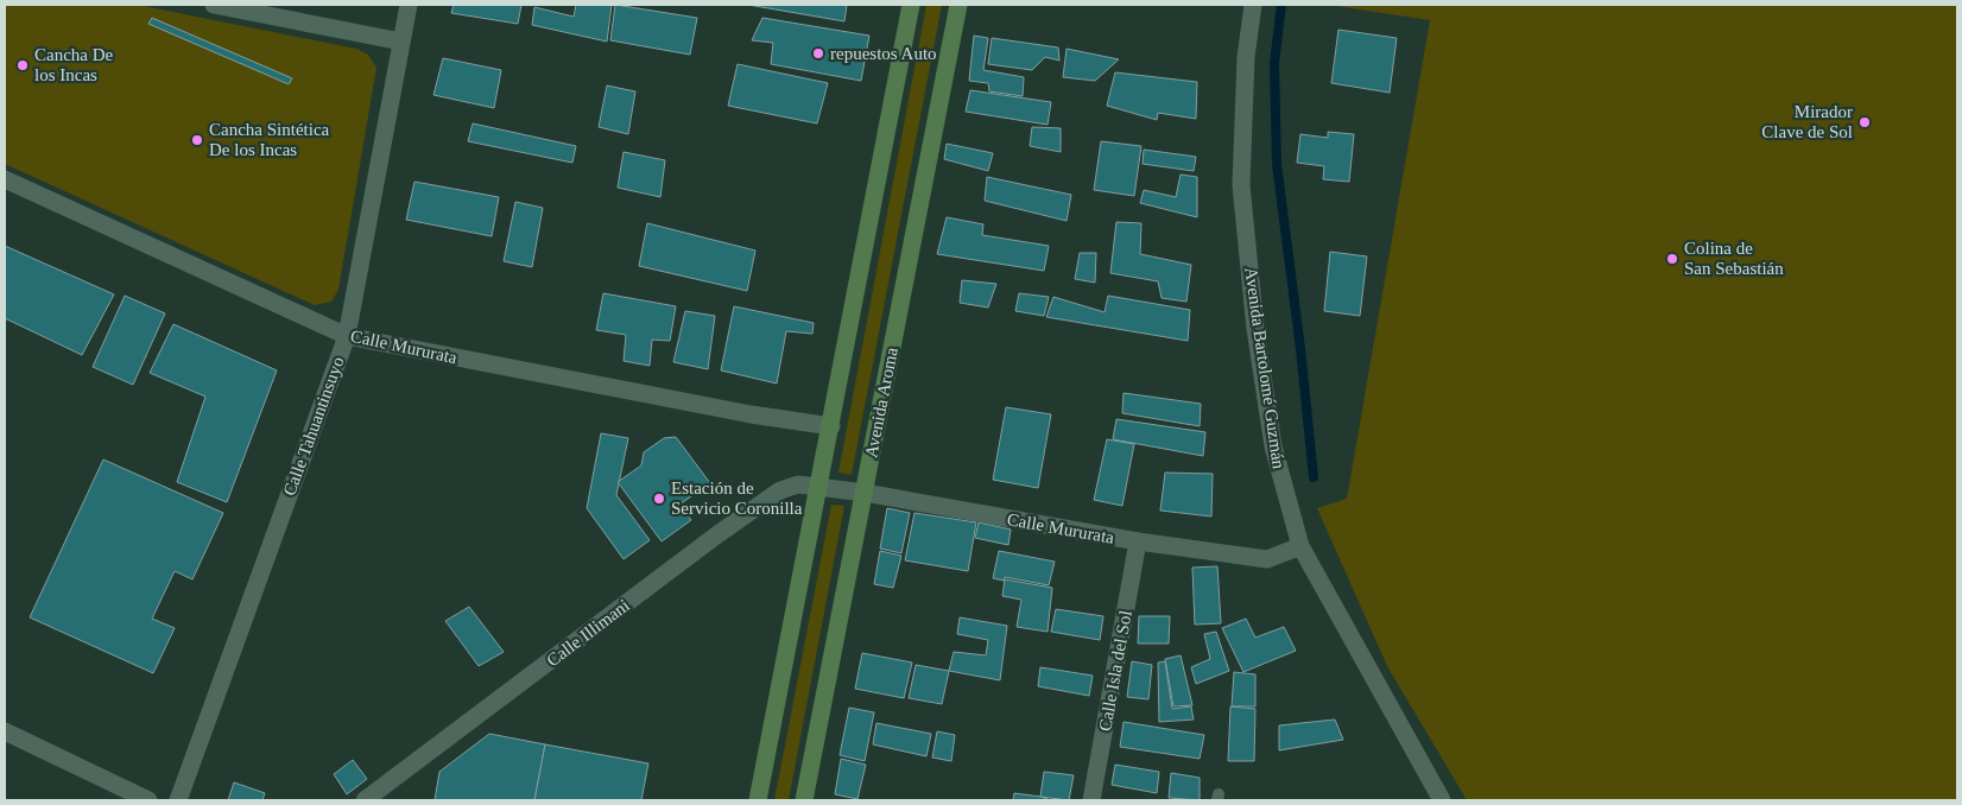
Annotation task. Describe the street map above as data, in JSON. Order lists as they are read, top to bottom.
{
  "streets": {
    "main road": ["Avenida Aroma"],
    "street": [
      "Calle Mururata",
      "Avenida Bartolomé Guzmán",
      "Calle Tahuantinsuyo",
      "Calle Illimani",
      "Calle Isla del Sol"
    ]
  },
  "crossings": [
    ["Calle Mururata", "Avenida Bartolomé Guzmán"],
    ["Calle Mururata", "Avenida Aroma"],
    ["Calle Mururata", "Calle Tahuantinsuyo"],
    ["Calle Mururata", "Calle Illimani"],
    ["Calle Mururata", "Calle Isla del Sol"]
  ],
  "places": [
    "repuestos Auto",
    "Cancha De los Incas",
    "Mirador Clave de Sol",
    "Cancha Sintética De los Incas",
    "Colina de San Sebastián",
    "Estación de Servicio Coronilla"
  ]
}
